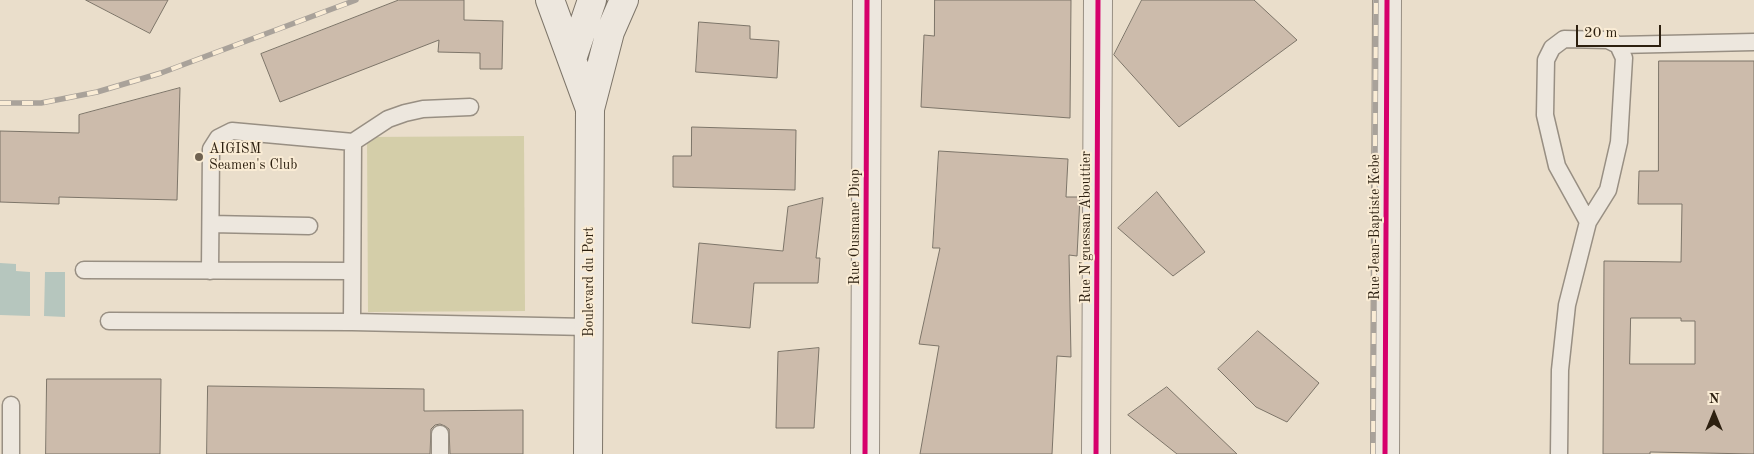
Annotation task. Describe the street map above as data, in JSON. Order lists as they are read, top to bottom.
{
  "streets": {
    "street": [
      "Rue Ousmane Diop",
      "Rue N'guessan Abouttier",
      "Rue Jean-Baptiste Kebe",
      "Boulevard du Port"
    ]
  },
  "places": ["AIGISM Seamen's Club"],
  "scale_bar": "20 m",
  "north": "top"
}
